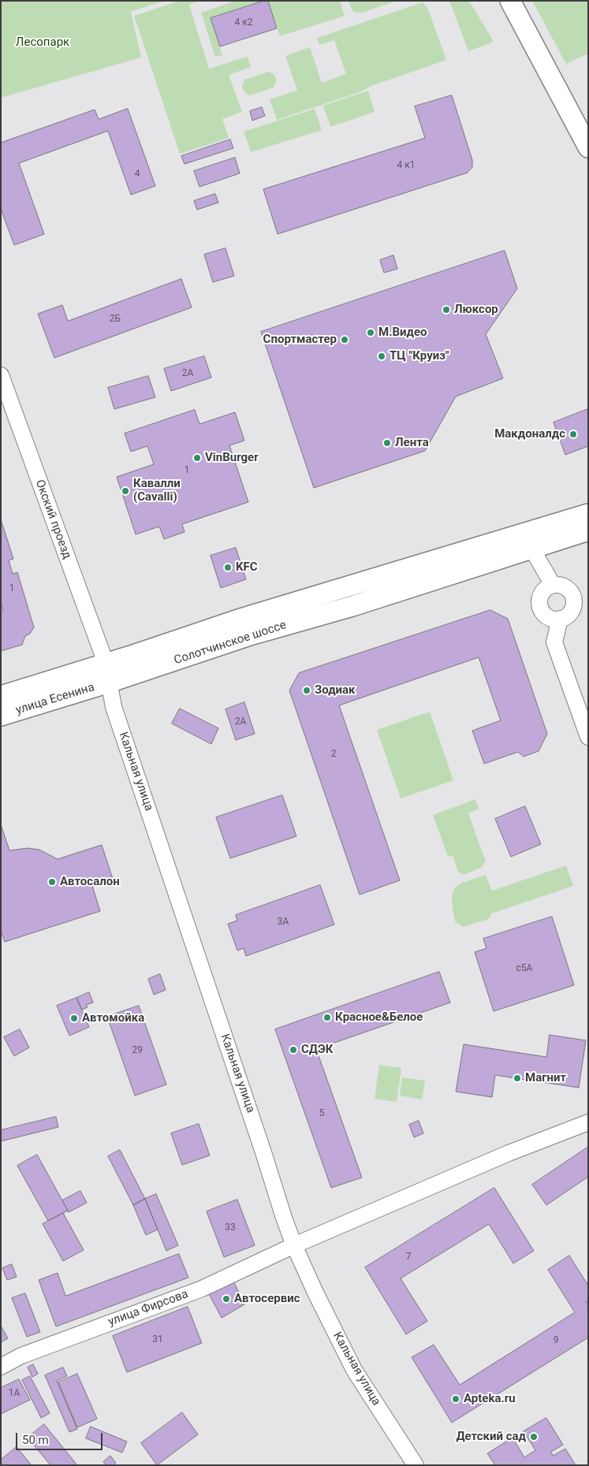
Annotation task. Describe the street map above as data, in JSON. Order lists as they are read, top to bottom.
{
  "streets": {
    "main road": ["Солотчинское шоссе", "улица Есенина"],
    "street": ["Окский проезд", "Кальная улица", "улица Фирсова"]
  },
  "crossings": [
    ["Окский проезд", "Солотчинское шоссе"],
    ["Окский проезд", "улица Есенина"],
    ["Окский проезд", "Кальная улица"],
    ["Солотчинское шоссе", "улица Есенина"],
    ["Солотчинское шоссе", "Кальная улица"],
    ["улица Есенина", "Кальная улица"],
    ["Кальная улица", "улица Фирсова"]
  ],
  "parks": ["Лесопарк"],
  "places": [
    "Люксор",
    "М.Видео",
    "Спортмастер",
    "ТЦ \"Круиз\"",
    "Макдоналдс",
    "Лента",
    "VinBurger",
    "Кавалли (Cavalli)",
    "KFC",
    "Зодиак",
    "Автосалон",
    "Красное&Белое",
    "Автомойка",
    "СДЭК",
    "Магнит",
    "Автосервис",
    "Apteka.ru",
    "Детский сад"
  ],
  "house_numbers": [
    "4 к2",
    "4 к1",
    "4",
    "2Б",
    "2А",
    "1",
    "1",
    "2А",
    "2",
    "3А",
    "с5А",
    "29",
    "5",
    "33",
    "7",
    "31",
    "9",
    "1А"
  ],
  "scale_bar": "50 m"
}
